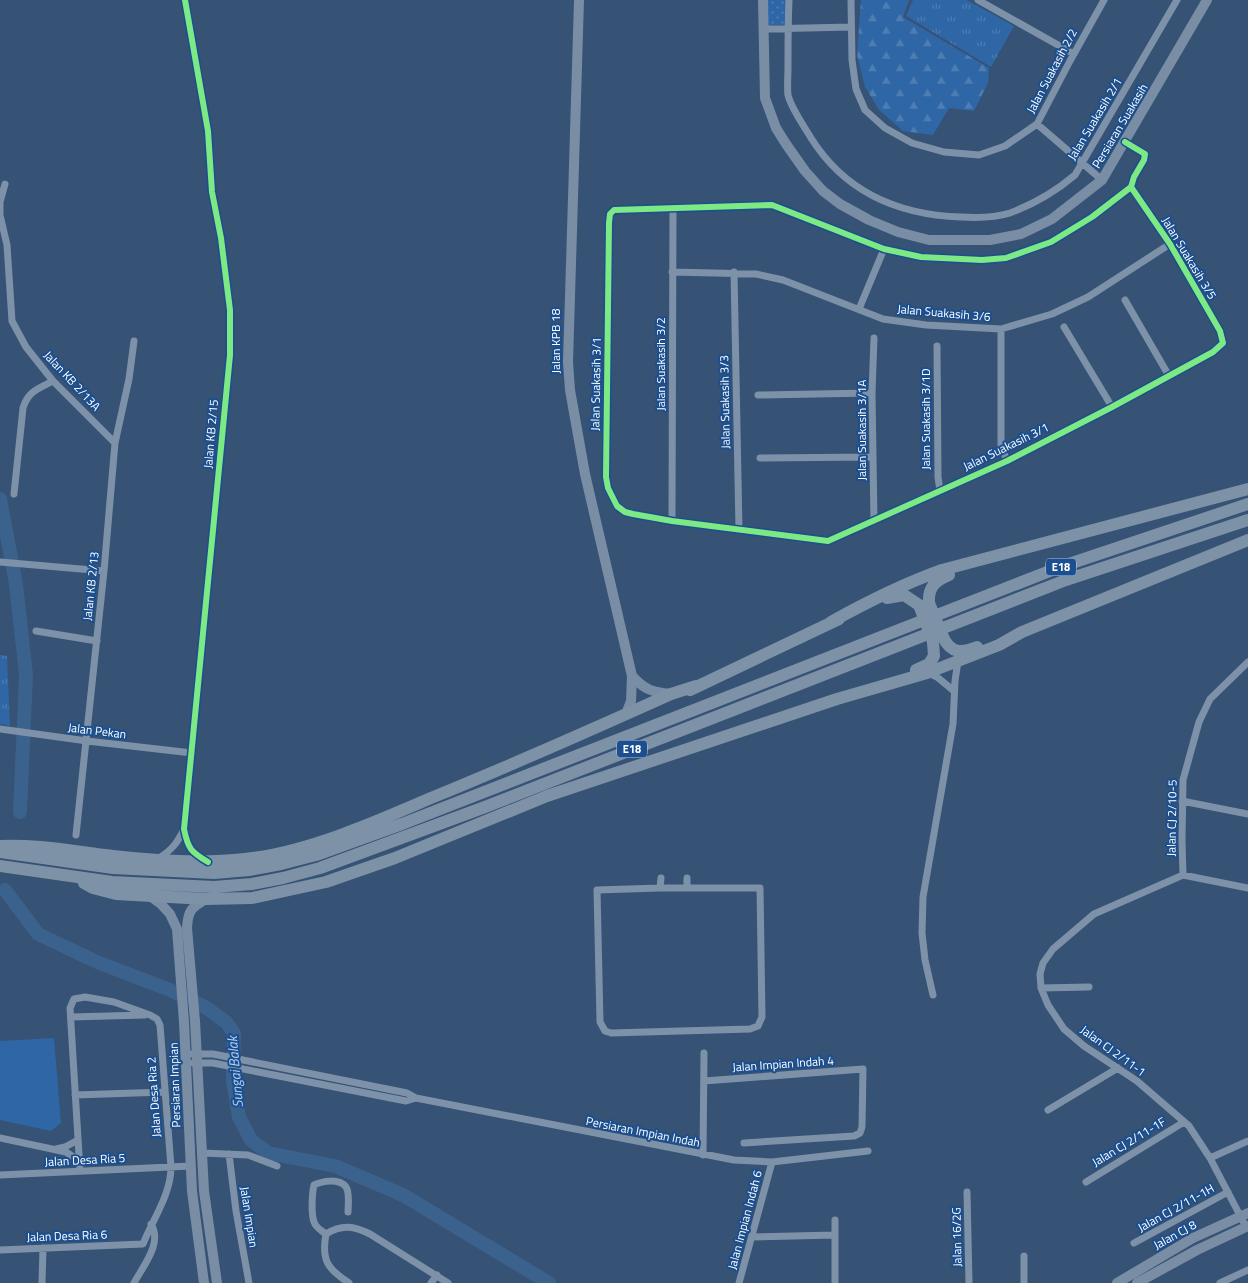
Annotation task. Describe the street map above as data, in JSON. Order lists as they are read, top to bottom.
{
  "streets": {
    "highway": ["E18"],
    "street": [
      "Jalan Suakasih 2/2",
      "Jalan Suakasih 2/1",
      "Persiaran Suakasih",
      "Jalan Suakasih 3/5",
      "Jalan Suakasih 3/6",
      "Jalan KPB 18",
      "Jalan Suakasih 3/2",
      "Jalan KB 2/13A",
      "Jalan Suakasih 3/1",
      "Jalan Suakasih 3/3",
      "Jalan Suakasih 3/1D",
      "Jalan Suakasih 3/1A",
      "Jalan KB 2/15",
      "Jalan KB 2/13",
      "Jalan Pekan",
      "Jalan CJ 2/10-5",
      "Jalan CJ 2/11-1",
      "Jalan Impian Indah 4",
      "Persiaran Impian",
      "Jalan Desa Ria 2",
      "Persiaran Impian Indah",
      "Jalan CJ 2/11-1F",
      "Jalan Desa Ria 5",
      "Jalan CJ 2/11-1H",
      "Jalan Impian",
      "Jalan Impian Indah 6",
      "Jalan CJ 8",
      "Jalan Desa Ria 6",
      "Jalan 16/2G"
    ]
  },
  "crossings": [
    ["Persiaran Suakasih", "Jalan Suakasih 3/1"],
    ["Jalan Suakasih 3/5", "Jalan Suakasih 3/6"],
    ["Jalan Suakasih 3/5", "Jalan Suakasih 3/1"],
    ["Jalan Suakasih 3/6", "Jalan Suakasih 3/2"],
    ["Jalan Suakasih 3/6", "Jalan Suakasih 3/3"],
    ["Jalan Suakasih 3/2", "Jalan Suakasih 3/1"],
    ["Jalan KB 2/13A", "Jalan KB 2/13"],
    ["Jalan Suakasih 3/1", "Jalan Suakasih 3/3"],
    ["Jalan Suakasih 3/1", "Jalan Suakasih 3/1D"],
    ["Jalan Suakasih 3/1", "Jalan Suakasih 3/1A"],
    ["Jalan KB 2/15", "Jalan Pekan"],
    ["Jalan KB 2/13", "Jalan Pekan"],
    ["Jalan CJ 2/11-1", "Jalan CJ 2/11-1F"],
    ["Jalan CJ 2/11-1", "Jalan CJ 2/11-1H"],
    ["Jalan CJ 2/11-1", "Jalan CJ 8"],
    ["Persiaran Impian", "Persiaran Impian Indah"],
    ["Persiaran Impian", "Jalan Desa Ria 5"],
    ["Jalan Desa Ria 2", "Jalan Desa Ria 5"],
    ["Jalan Desa Ria 2", "Jalan Desa Ria 6"],
    ["Persiaran Impian Indah", "Jalan Impian Indah 6"]
  ],
  "water": ["Sungai Balak"]
}
